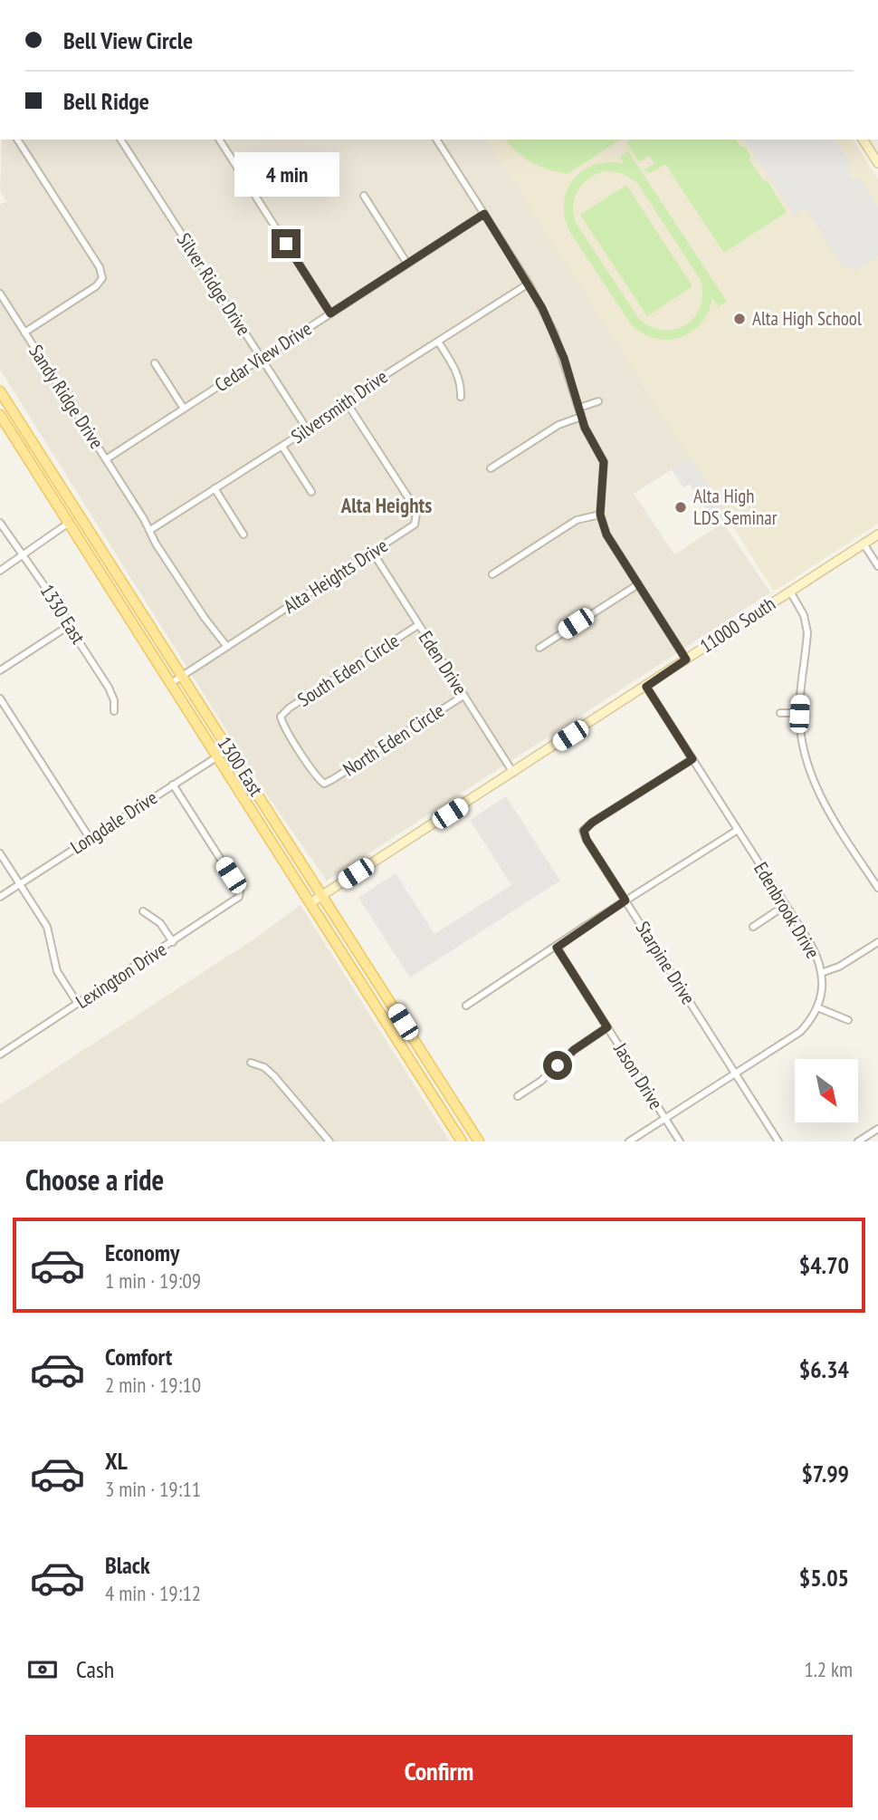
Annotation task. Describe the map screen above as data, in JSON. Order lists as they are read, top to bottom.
{
  "streets": {
    "main road": ["1300 East"],
    "street": [
      "Silver Ridge Drive",
      "Cedar View Drive",
      "Sandy Ridge Drive",
      "Silversmith Drive",
      "Alta Heights Drive",
      "1330 East",
      "11000 South",
      "Eden Drive",
      "South Eden Circle",
      "North Eden Circle",
      "Longdale Drive",
      "Edenbrook Drive",
      "Starpine Drive",
      "Lexington Drive",
      "Jason Drive"
    ]
  },
  "crossings": [
    ["Silver Ridge Drive", "Cedar View Drive"],
    ["Silver Ridge Drive", "Silversmith Drive"],
    ["Cedar View Drive", "Sandy Ridge Drive"],
    ["Sandy Ridge Drive", "Silversmith Drive"],
    ["Sandy Ridge Drive", "Alta Heights Drive"],
    ["Silversmith Drive", "Alta Heights Drive"],
    ["Alta Heights Drive", "Eden Drive"],
    ["Alta Heights Drive", "1300 East"],
    ["11000 South", "Eden Drive"],
    ["11000 South", "1300 East"],
    ["11000 South", "Edenbrook Drive"],
    ["Eden Drive", "South Eden Circle"],
    ["Eden Drive", "North Eden Circle"],
    ["South Eden Circle", "North Eden Circle"],
    ["1300 East", "Longdale Drive"],
    ["Longdale Drive", "Lexington Drive"],
    ["Edenbrook Drive", "Starpine Drive"],
    ["Edenbrook Drive", "Jason Drive"]
  ],
  "districts": ["Alta Heights"],
  "places": ["Alta High School", "Alta High LDS Seminar"],
  "north": "bottom right",
  "page": {
    "banner": ["Bell View Circle", "Bell Ridge"],
    "bubble": "4 min",
    "heading": "Choose a ride",
    "list": [
      {
        "name": "Economy",
        "note": "1 min · 19:09",
        "value": "$4.70"
      },
      {
        "name": "Comfort",
        "note": "2 min · 19:10",
        "value": "$6.34"
      },
      {
        "name": "XL",
        "note": "3 min · 19:11",
        "value": "$7.99"
      },
      {
        "name": "Black",
        "note": "4 min · 19:12",
        "value": "$5.05"
      }
    ],
    "pay": ["Cash", "1.2 km"],
    "buttons": "Confirm"
  }
}
